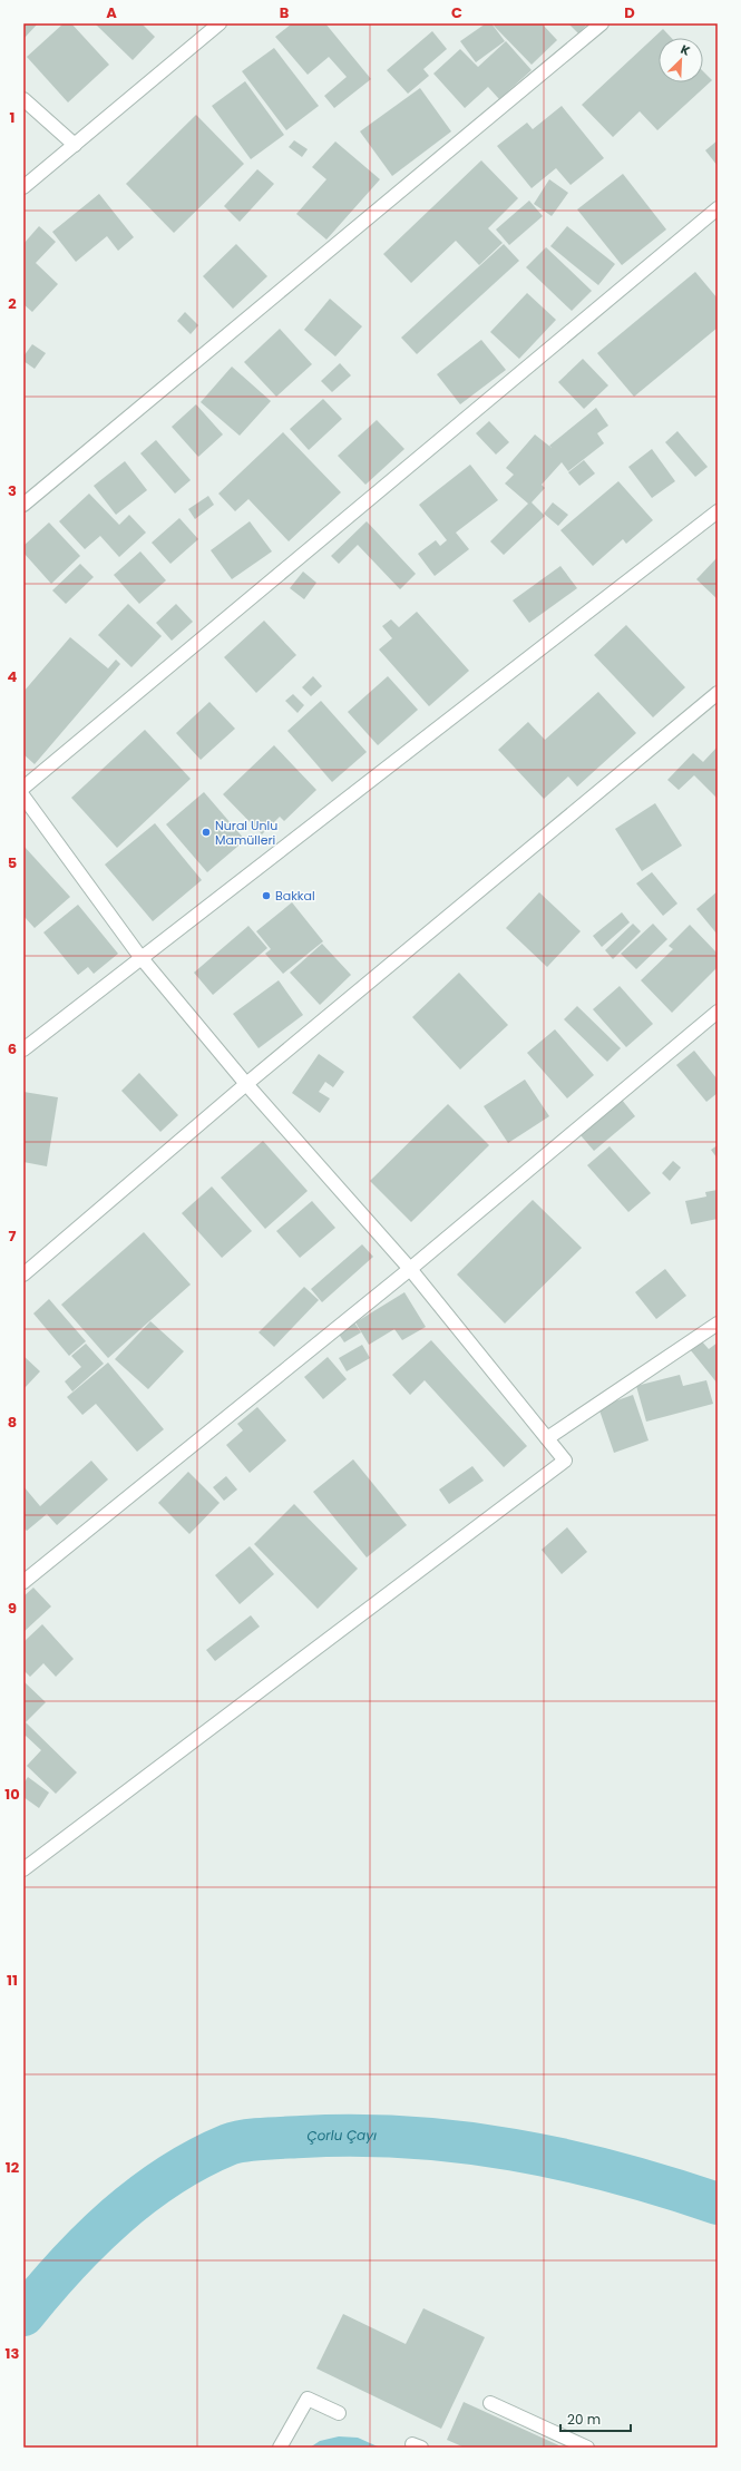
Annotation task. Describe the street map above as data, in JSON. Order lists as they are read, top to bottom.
{
  "water": ["Çorlu Çayı"],
  "places": ["Nural Unlu Mamülleri", "Bakkal"],
  "scale_bar": "20 m",
  "north": "top right",
  "grid": {
    "columns": [
      "A",
      "B",
      "C",
      "D"
    ],
    "rows": [
      "1",
      "2",
      "3",
      "4",
      "5",
      "6",
      "7",
      "8",
      "9",
      "10",
      "11",
      "12",
      "13"
    ]
  }
}
